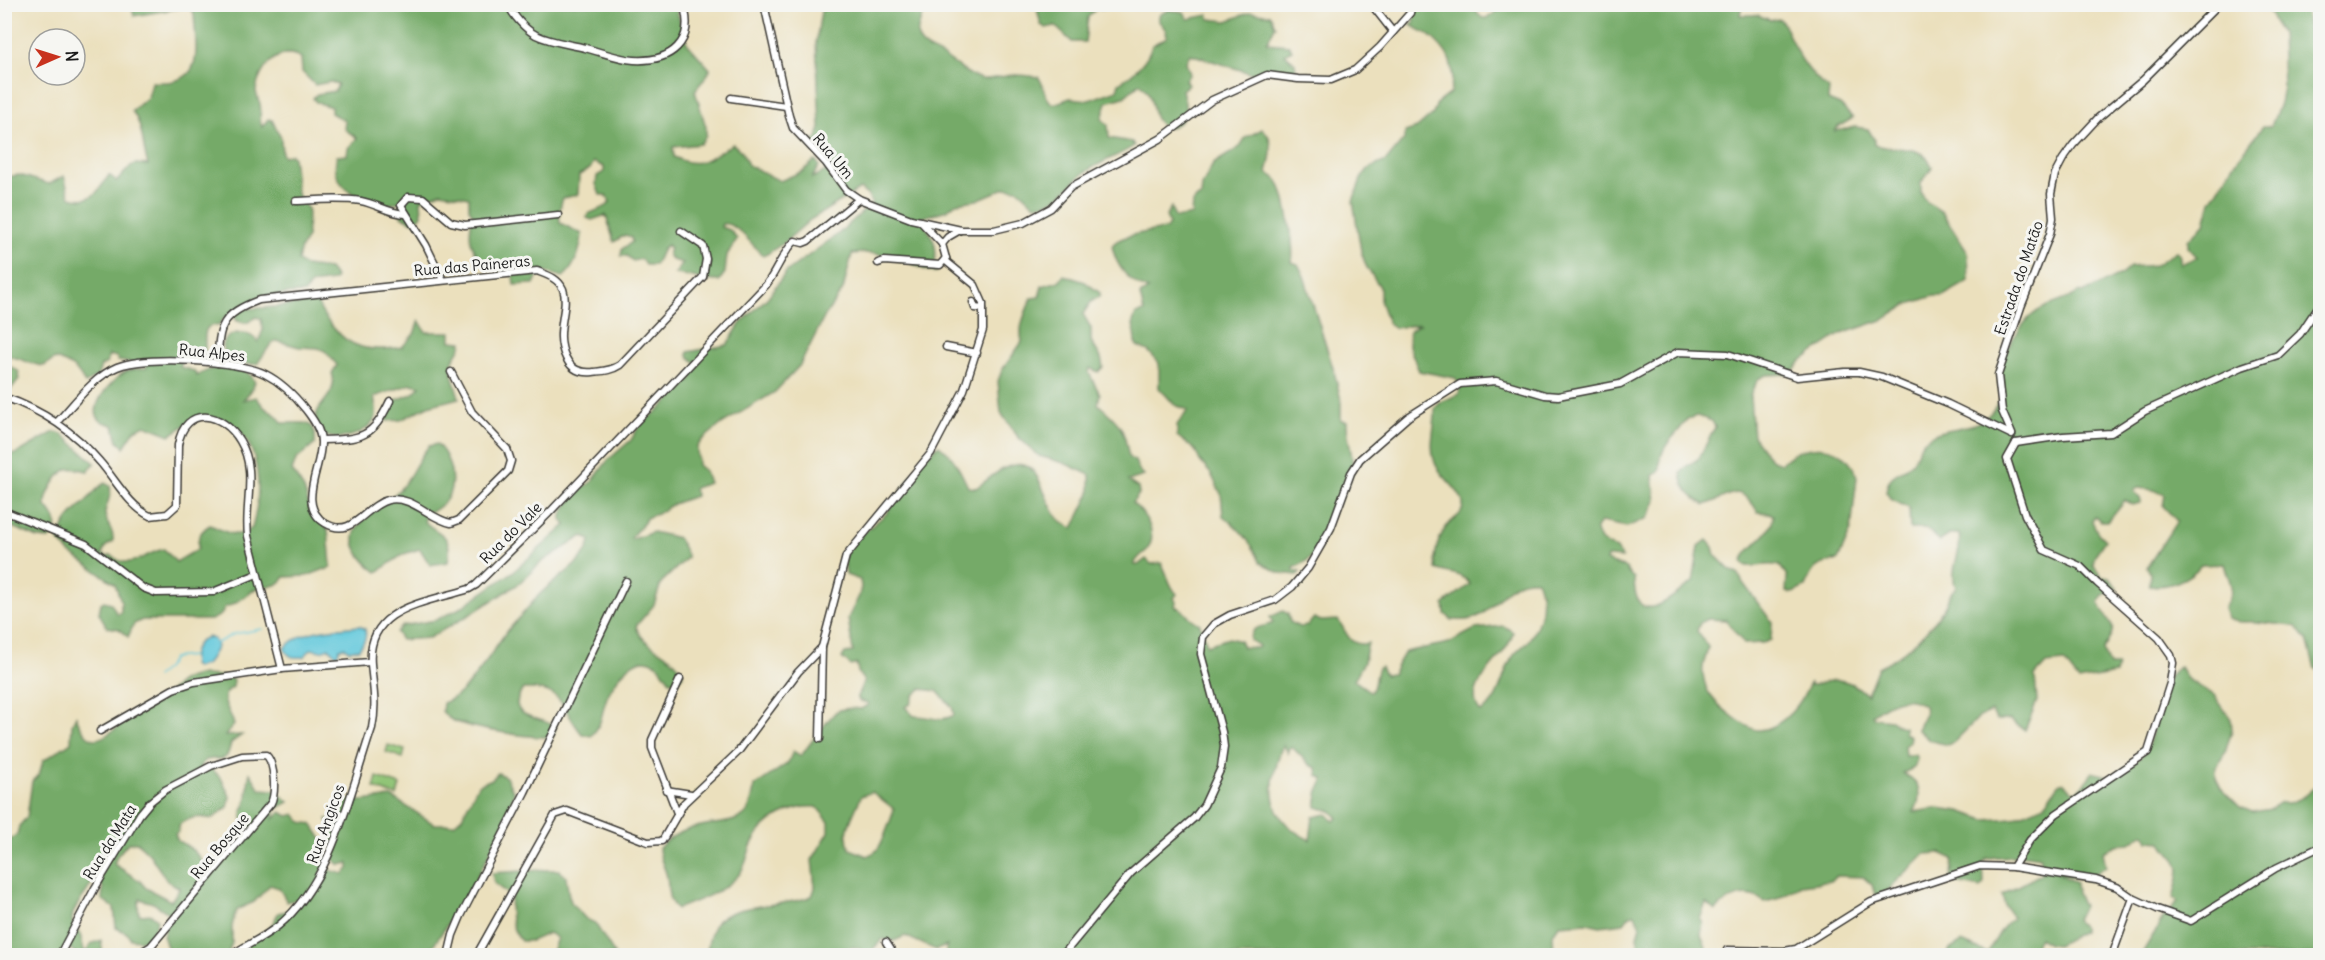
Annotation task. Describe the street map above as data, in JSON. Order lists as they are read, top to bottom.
{
  "streets": {
    "street": [
      "Rua Um",
      "Rua das Paineras",
      "Estrada do Matão",
      "Rua Alpes",
      "Rua do Vale",
      "Rua Angicos",
      "Rua da Mata",
      "Rua Bosque"
    ]
  },
  "crossings": [
    ["Rua Um", "Rua do Vale"],
    ["Rua das Paineras", "Rua Alpes"],
    ["Rua do Vale", "Rua Angicos"],
    ["Rua da Mata", "Rua Bosque"]
  ],
  "north": "right"
}
